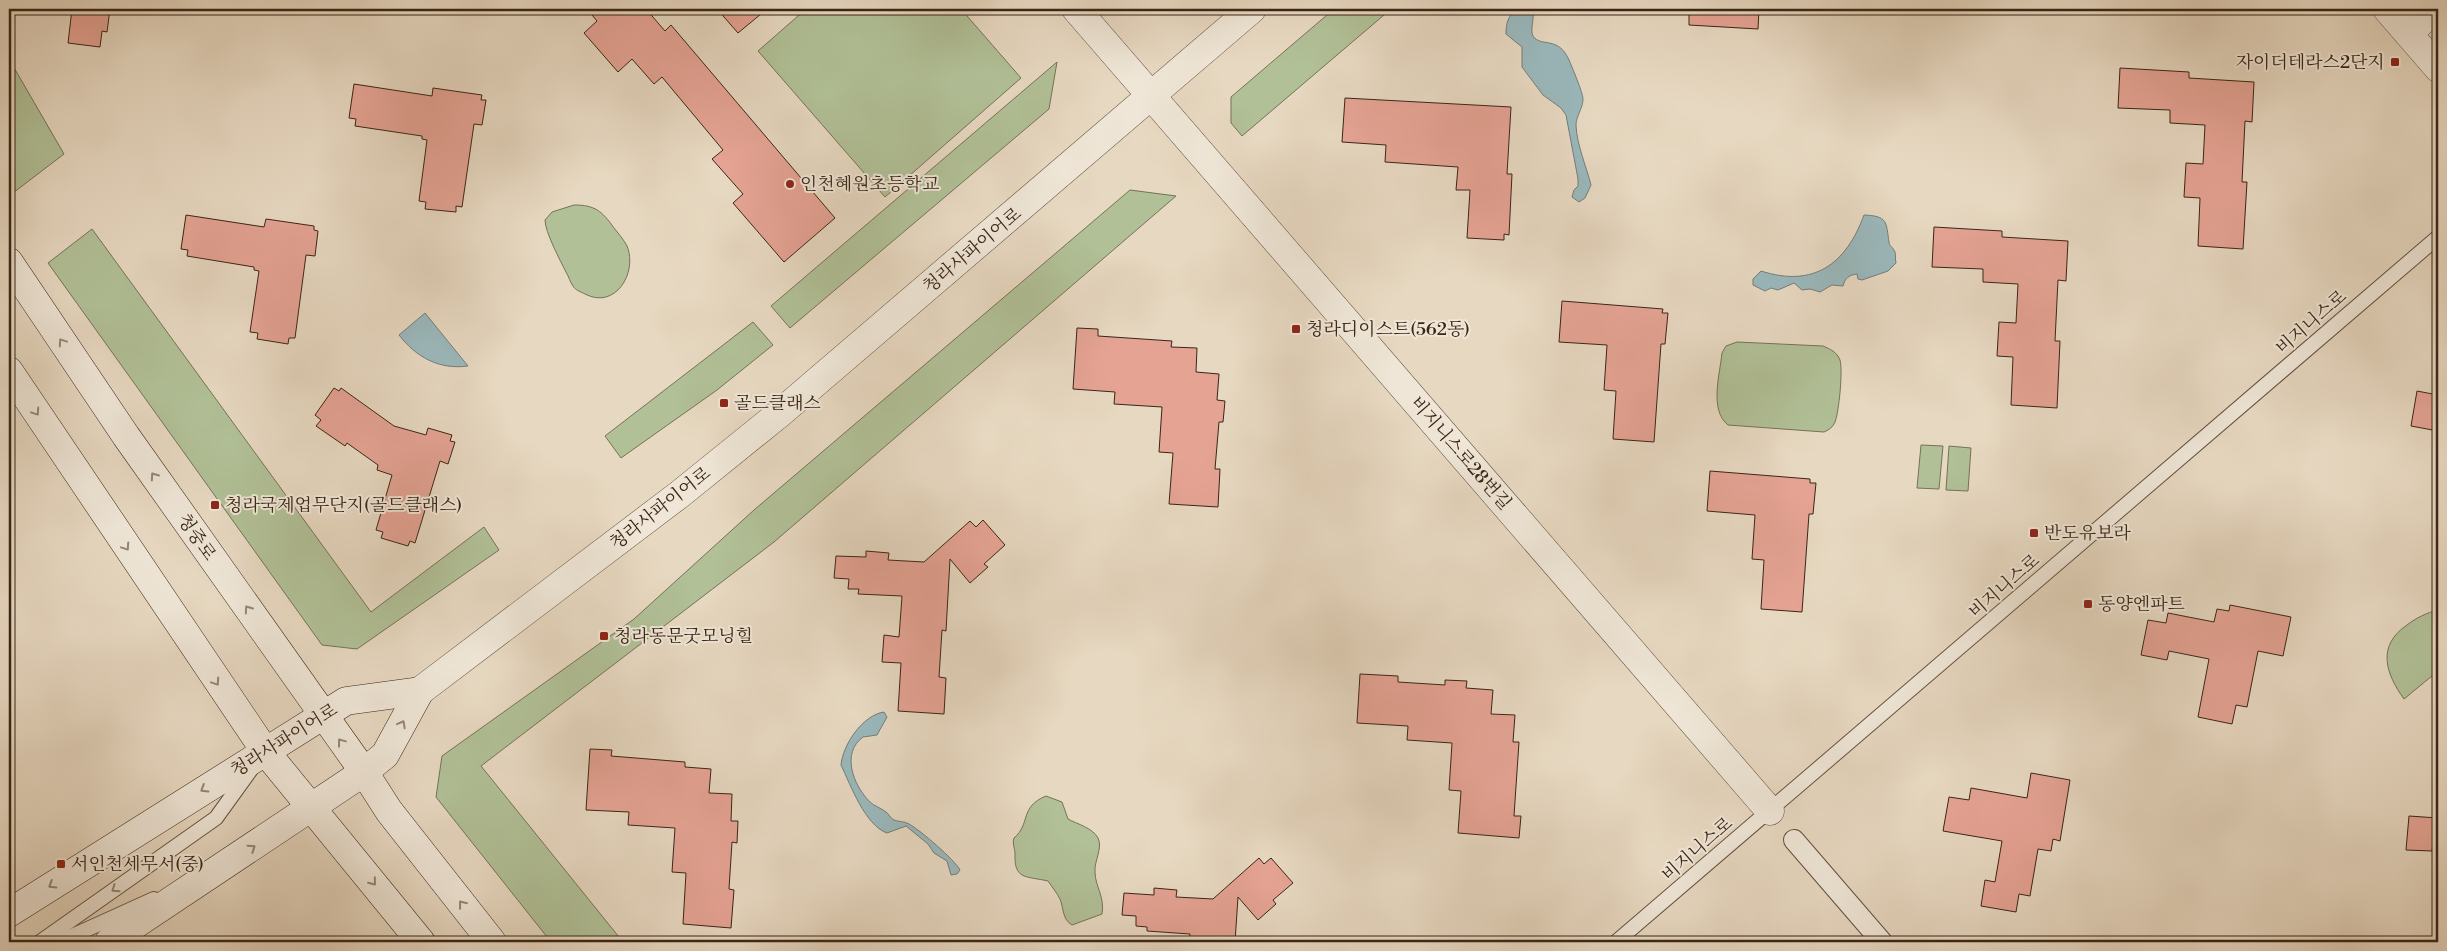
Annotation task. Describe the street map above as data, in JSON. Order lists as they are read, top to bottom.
{
  "streets": {
    "main road": ["청라사파이어로", "비지니스로28번길", "청중로"],
    "lane": ["비지니스로"]
  },
  "crossings": [
    ["청라사파이어로", "비지니스로28번길"],
    ["청라사파이어로", "청중로"],
    ["비지니스로", "비지니스로28번길"]
  ],
  "places": {
    "transit": [
      "자이더테라스2단지",
      "청라디이스트(562동)",
      "골드클래스",
      "청라국제업무단지(골드클래스)",
      "반도유보라",
      "동양엔파트",
      "청라동문굿모닝힐",
      "서인천세무서(중)"
    ],
    "other": ["인천혜원초등학교"]
  }
}
